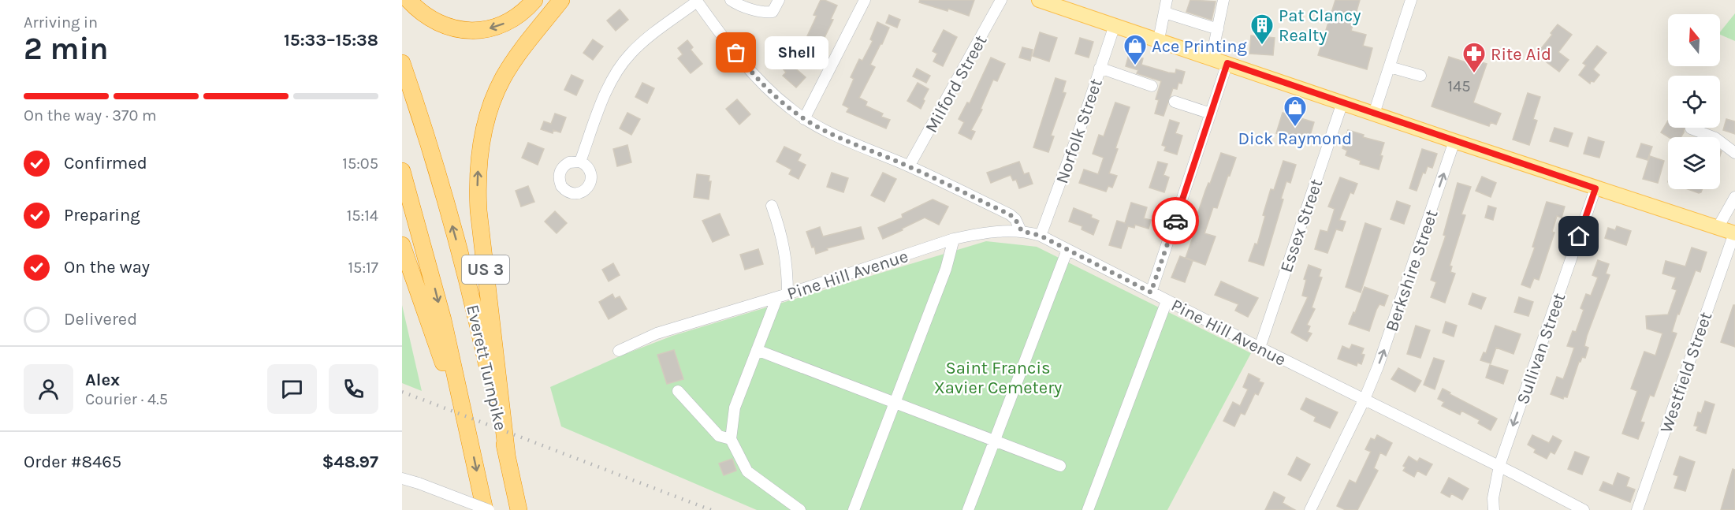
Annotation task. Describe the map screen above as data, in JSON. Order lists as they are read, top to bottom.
{
  "streets": {
    "highway": ["US 3", "Everett Turnpike"],
    "street": [
      "Milford Street",
      "Norfolk Street",
      "Essex Street",
      "Berkshire Street",
      "Pine Hill Avenue",
      "Sullivan Street",
      "Westfield Street"
    ]
  },
  "crossings": [
    ["Norfolk Street", "Pine Hill Avenue"],
    ["Essex Street", "Pine Hill Avenue"],
    ["US 3", "Everett Turnpike"],
    ["Berkshire Street", "Pine Hill Avenue"],
    ["Pine Hill Avenue", "Sullivan Street"]
  ],
  "one_way": ["Berkshire Street", "Sullivan Street"],
  "parks": ["Saint Francis Xavier Cemetery"],
  "places": {
    "building": ["Pat Clancy Realty"],
    "other": ["Shell"],
    "shop": ["Ace Printing", "Dick Raymond"],
    "pharmacy": ["Rite Aid"]
  },
  "house_numbers": ["145"],
  "north": "top",
  "page": {
    "heading": ["2 min", "Arriving in", "15:33–15:38"],
    "panel": [
      "Alex",
      "Courier · 4.5",
      "Order #8465",
      "$48.97"
    ],
    "bubble": "Shell",
    "bar": "On the way · 370 m",
    "list": [
      ["Confirmed", "15:05"],
      ["Preparing", "15:14"],
      ["On the way", "15:17"],
      "Delivered"
    ]
  }
}
